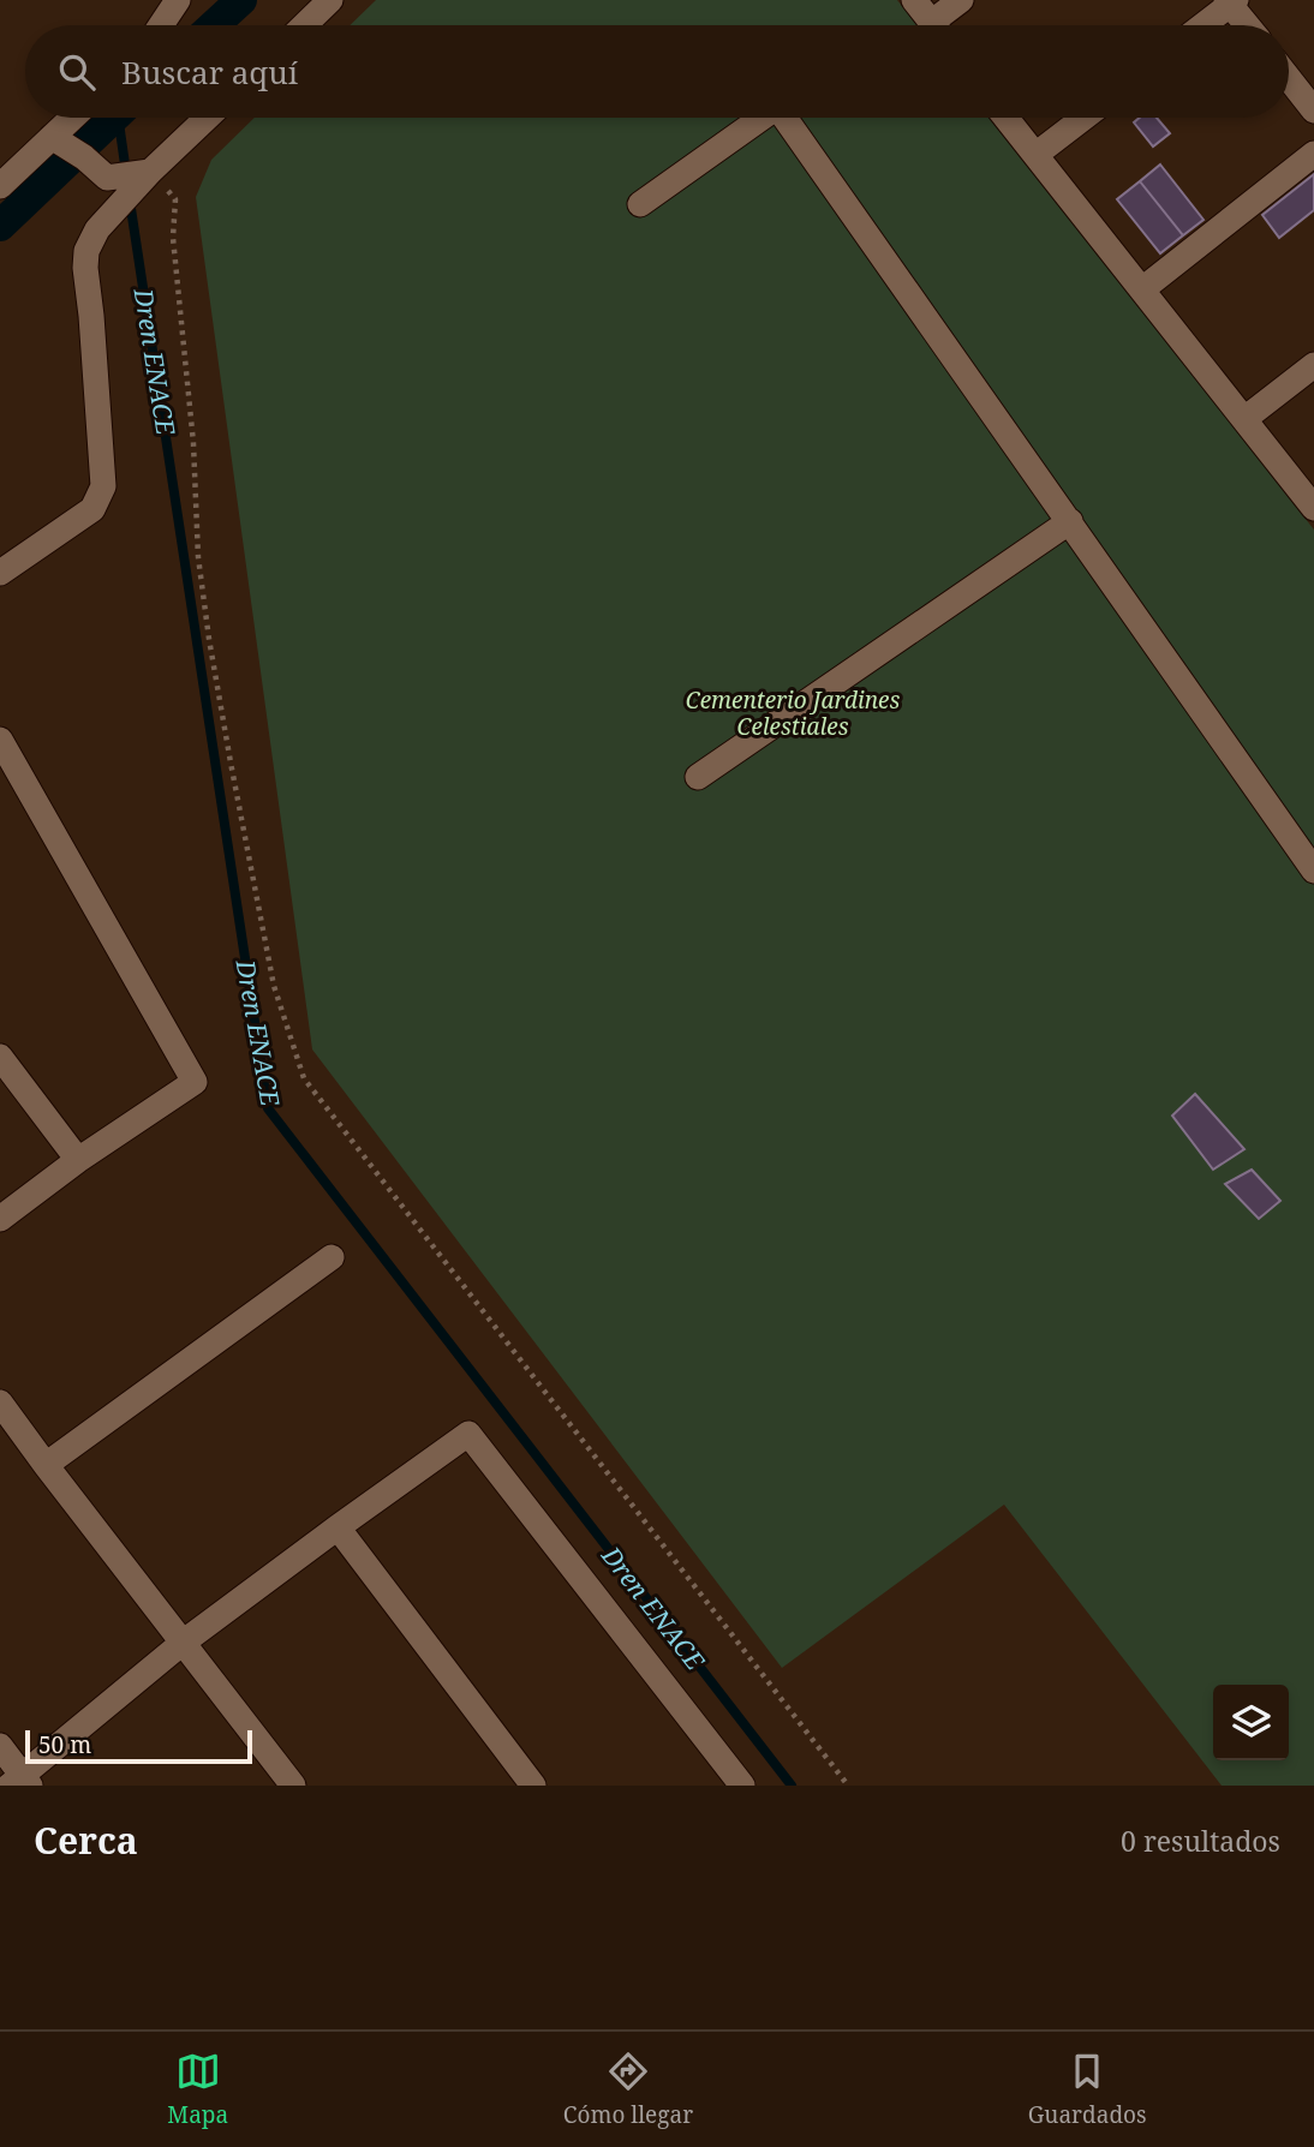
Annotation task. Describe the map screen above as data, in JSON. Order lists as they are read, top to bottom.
{
  "water": ["Dren ENACE"],
  "parks": ["Cementerio Jardines Celestiales"],
  "scale_bar": "50 m",
  "page": {
    "search": "Buscar aquí",
    "scale": "50 m",
    "heading": ["Cerca", "0 resultados"],
    "nav": ["Mapa", "Cómo llegar", "Guardados"]
  }
}
